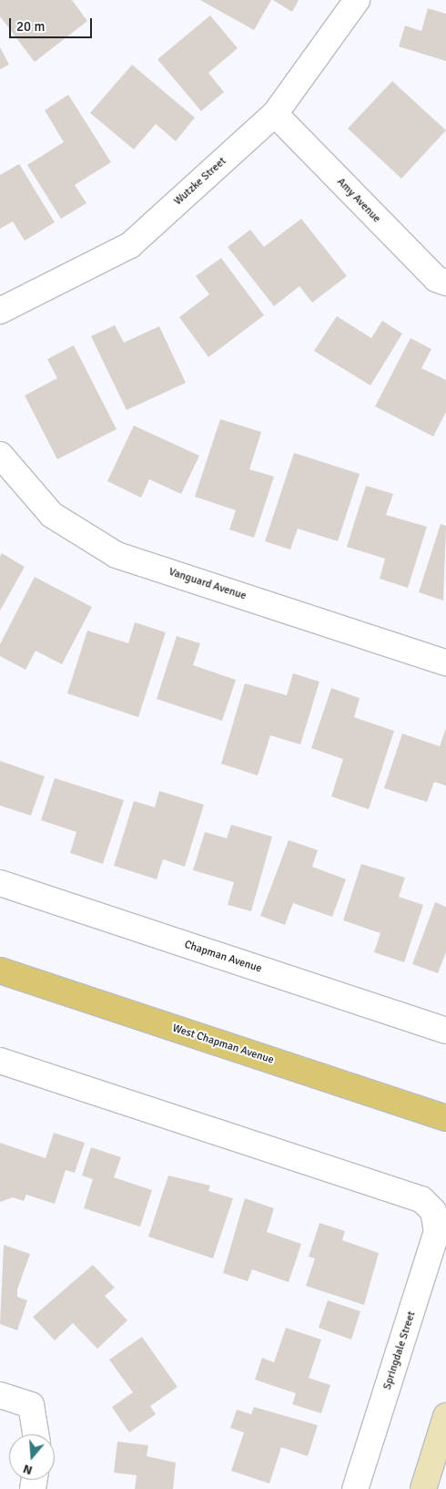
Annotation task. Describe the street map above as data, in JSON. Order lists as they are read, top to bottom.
{
  "streets": {
    "main road": ["West Chapman Avenue"],
    "street": [
      "Wutzke Street",
      "Amy Avenue",
      "Vanguard Avenue",
      "Chapman Avenue",
      "Springdale Street"
    ]
  },
  "crossings": [
    ["Wutzke Street", "Amy Avenue"]
  ],
  "scale_bar": "20 m",
  "north": "bottom"
}
